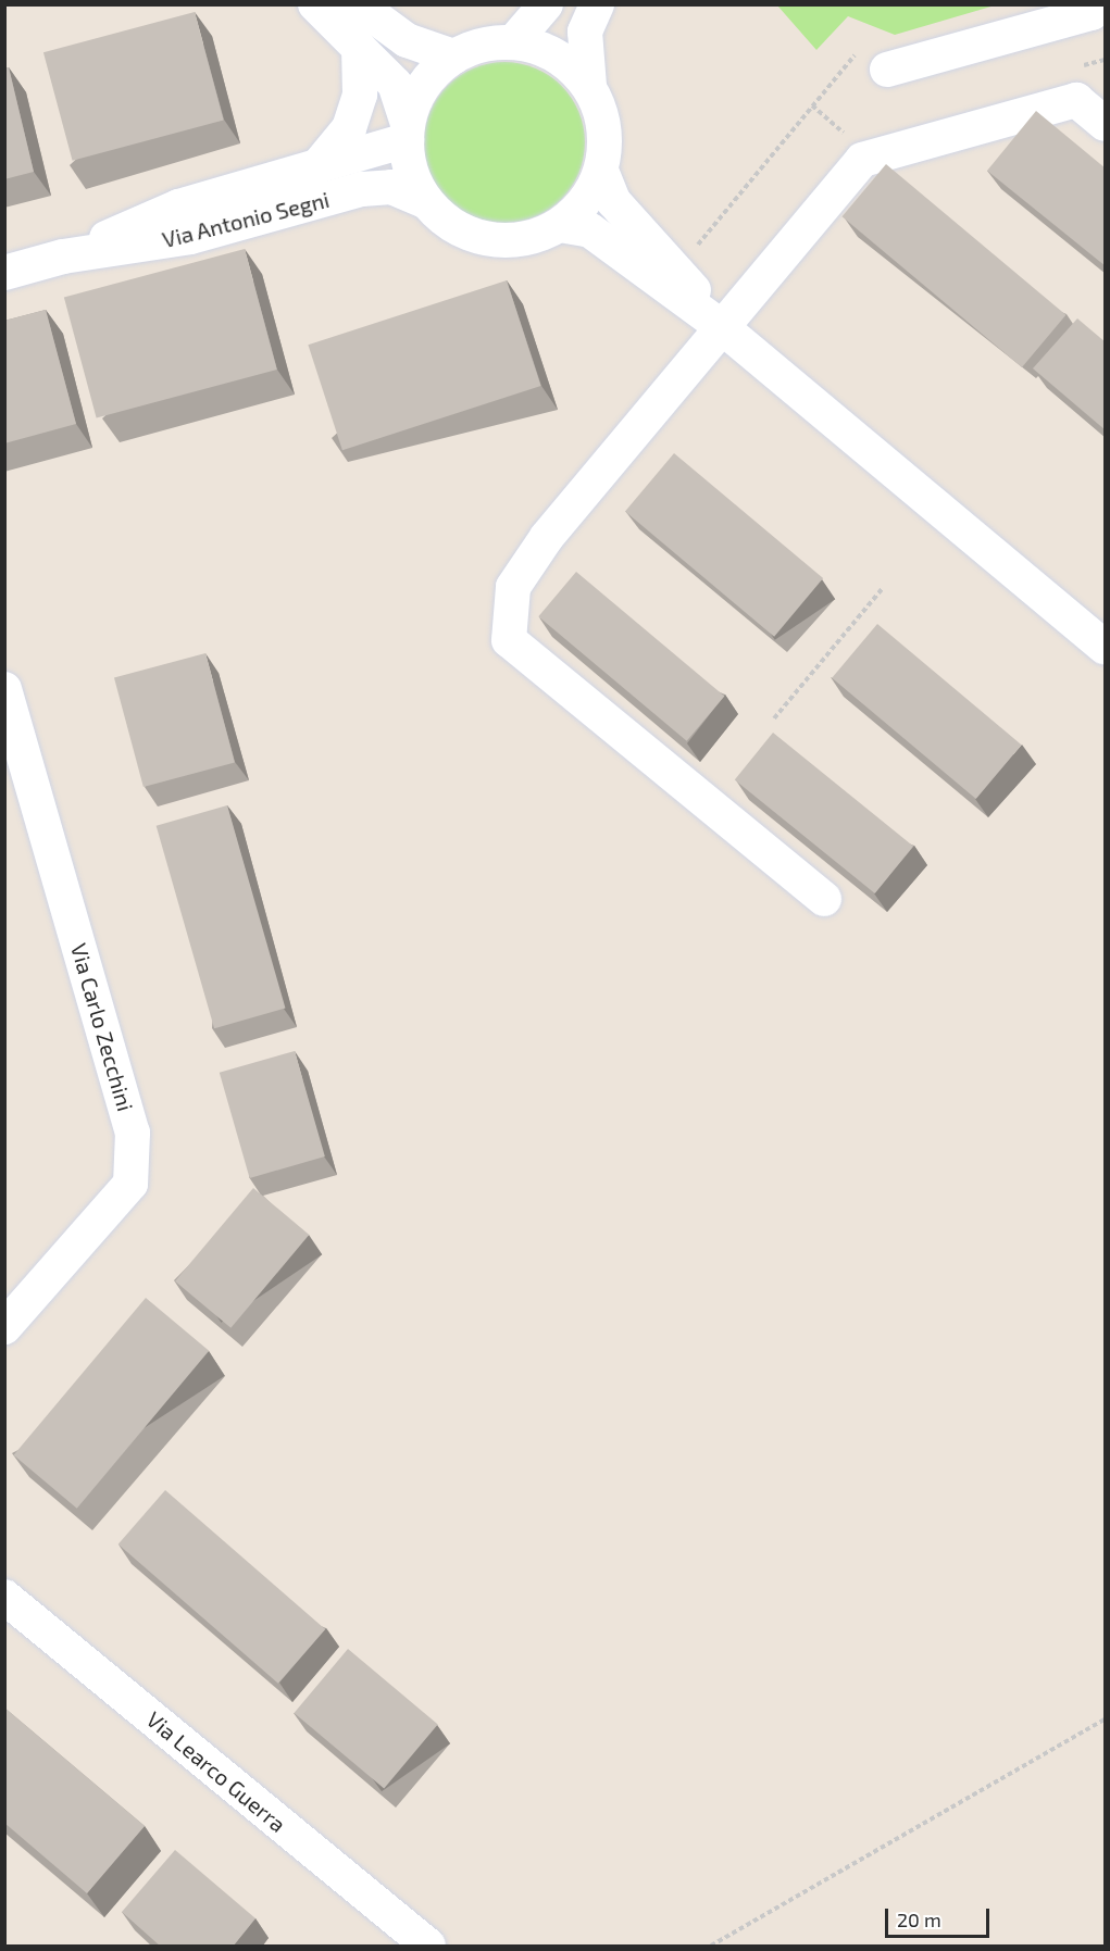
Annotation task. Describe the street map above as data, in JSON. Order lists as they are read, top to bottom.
{
  "streets": {
    "street": ["Via Antonio Segni", "Via Carlo Zecchini", "Via Learco Guerra"]
  },
  "scale_bar": "20 m"
}
